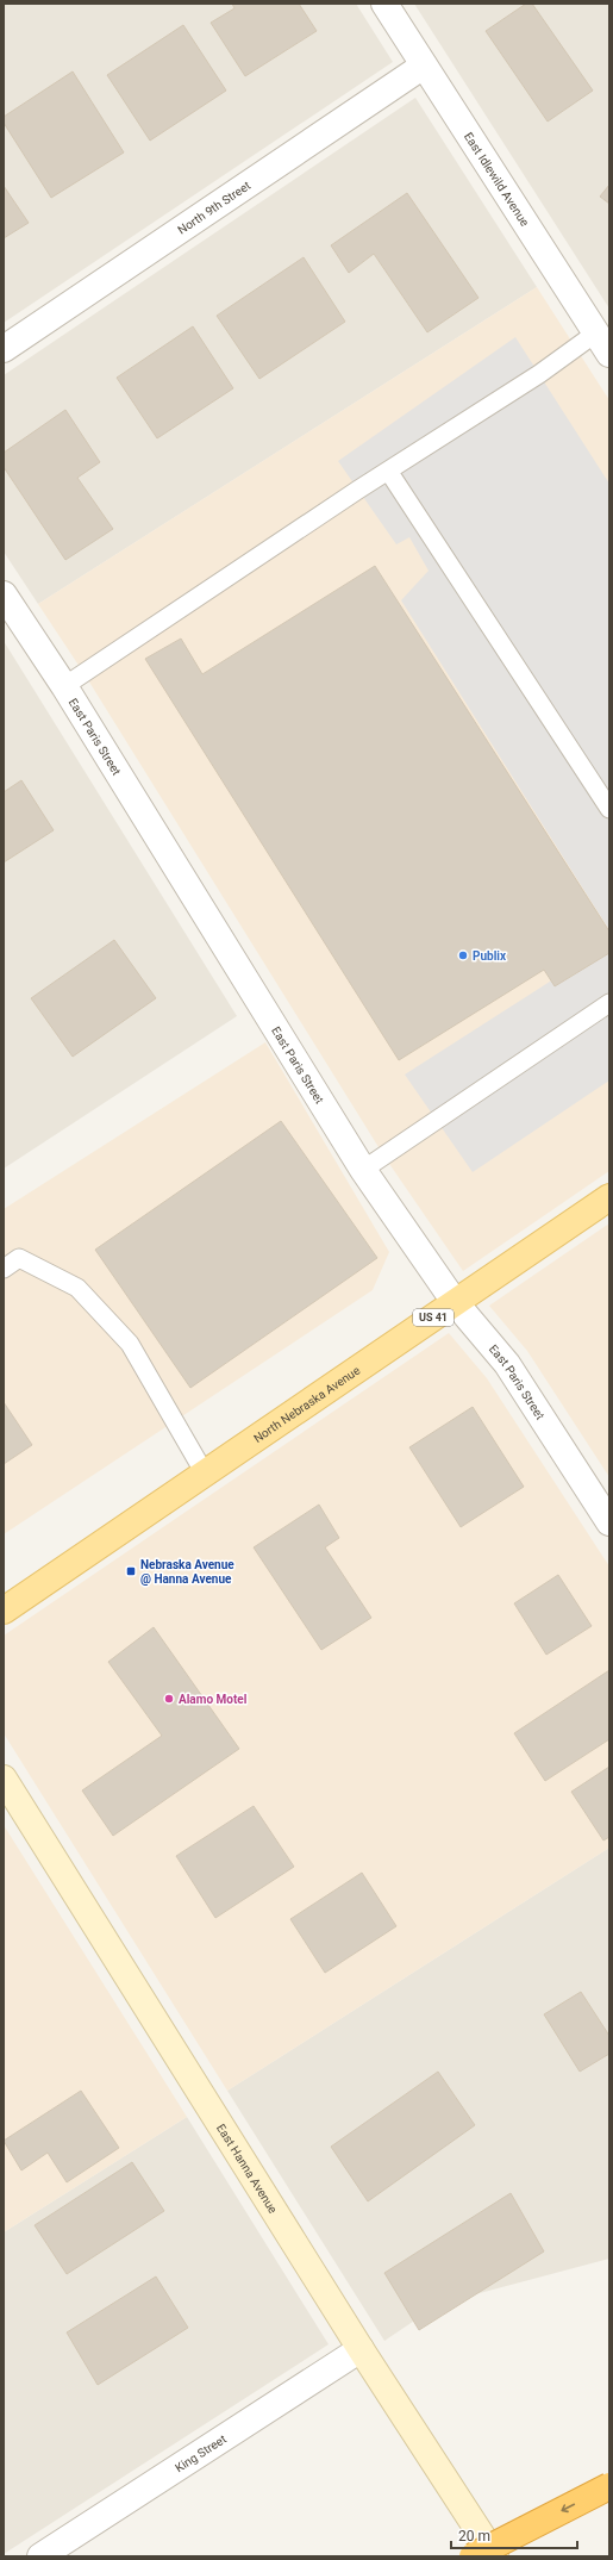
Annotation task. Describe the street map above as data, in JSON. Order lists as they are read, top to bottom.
{
  "streets": {
    "main road": ["US 41", "North Nebraska Avenue"],
    "street": [
      "East Idlewild Avenue",
      "North 9th Street",
      "East Paris Street",
      "East Hanna Avenue",
      "King Street"
    ]
  },
  "crossings": [
    ["East Idlewild Avenue", "North 9th Street"],
    ["East Paris Street", "North Nebraska Avenue"],
    ["East Hanna Avenue", "King Street"]
  ],
  "places": {
    "other": ["Publix", "Alamo Motel"],
    "transit": ["Nebraska Avenue @ Hanna Avenue"]
  },
  "scale_bar": "20 m"
}
